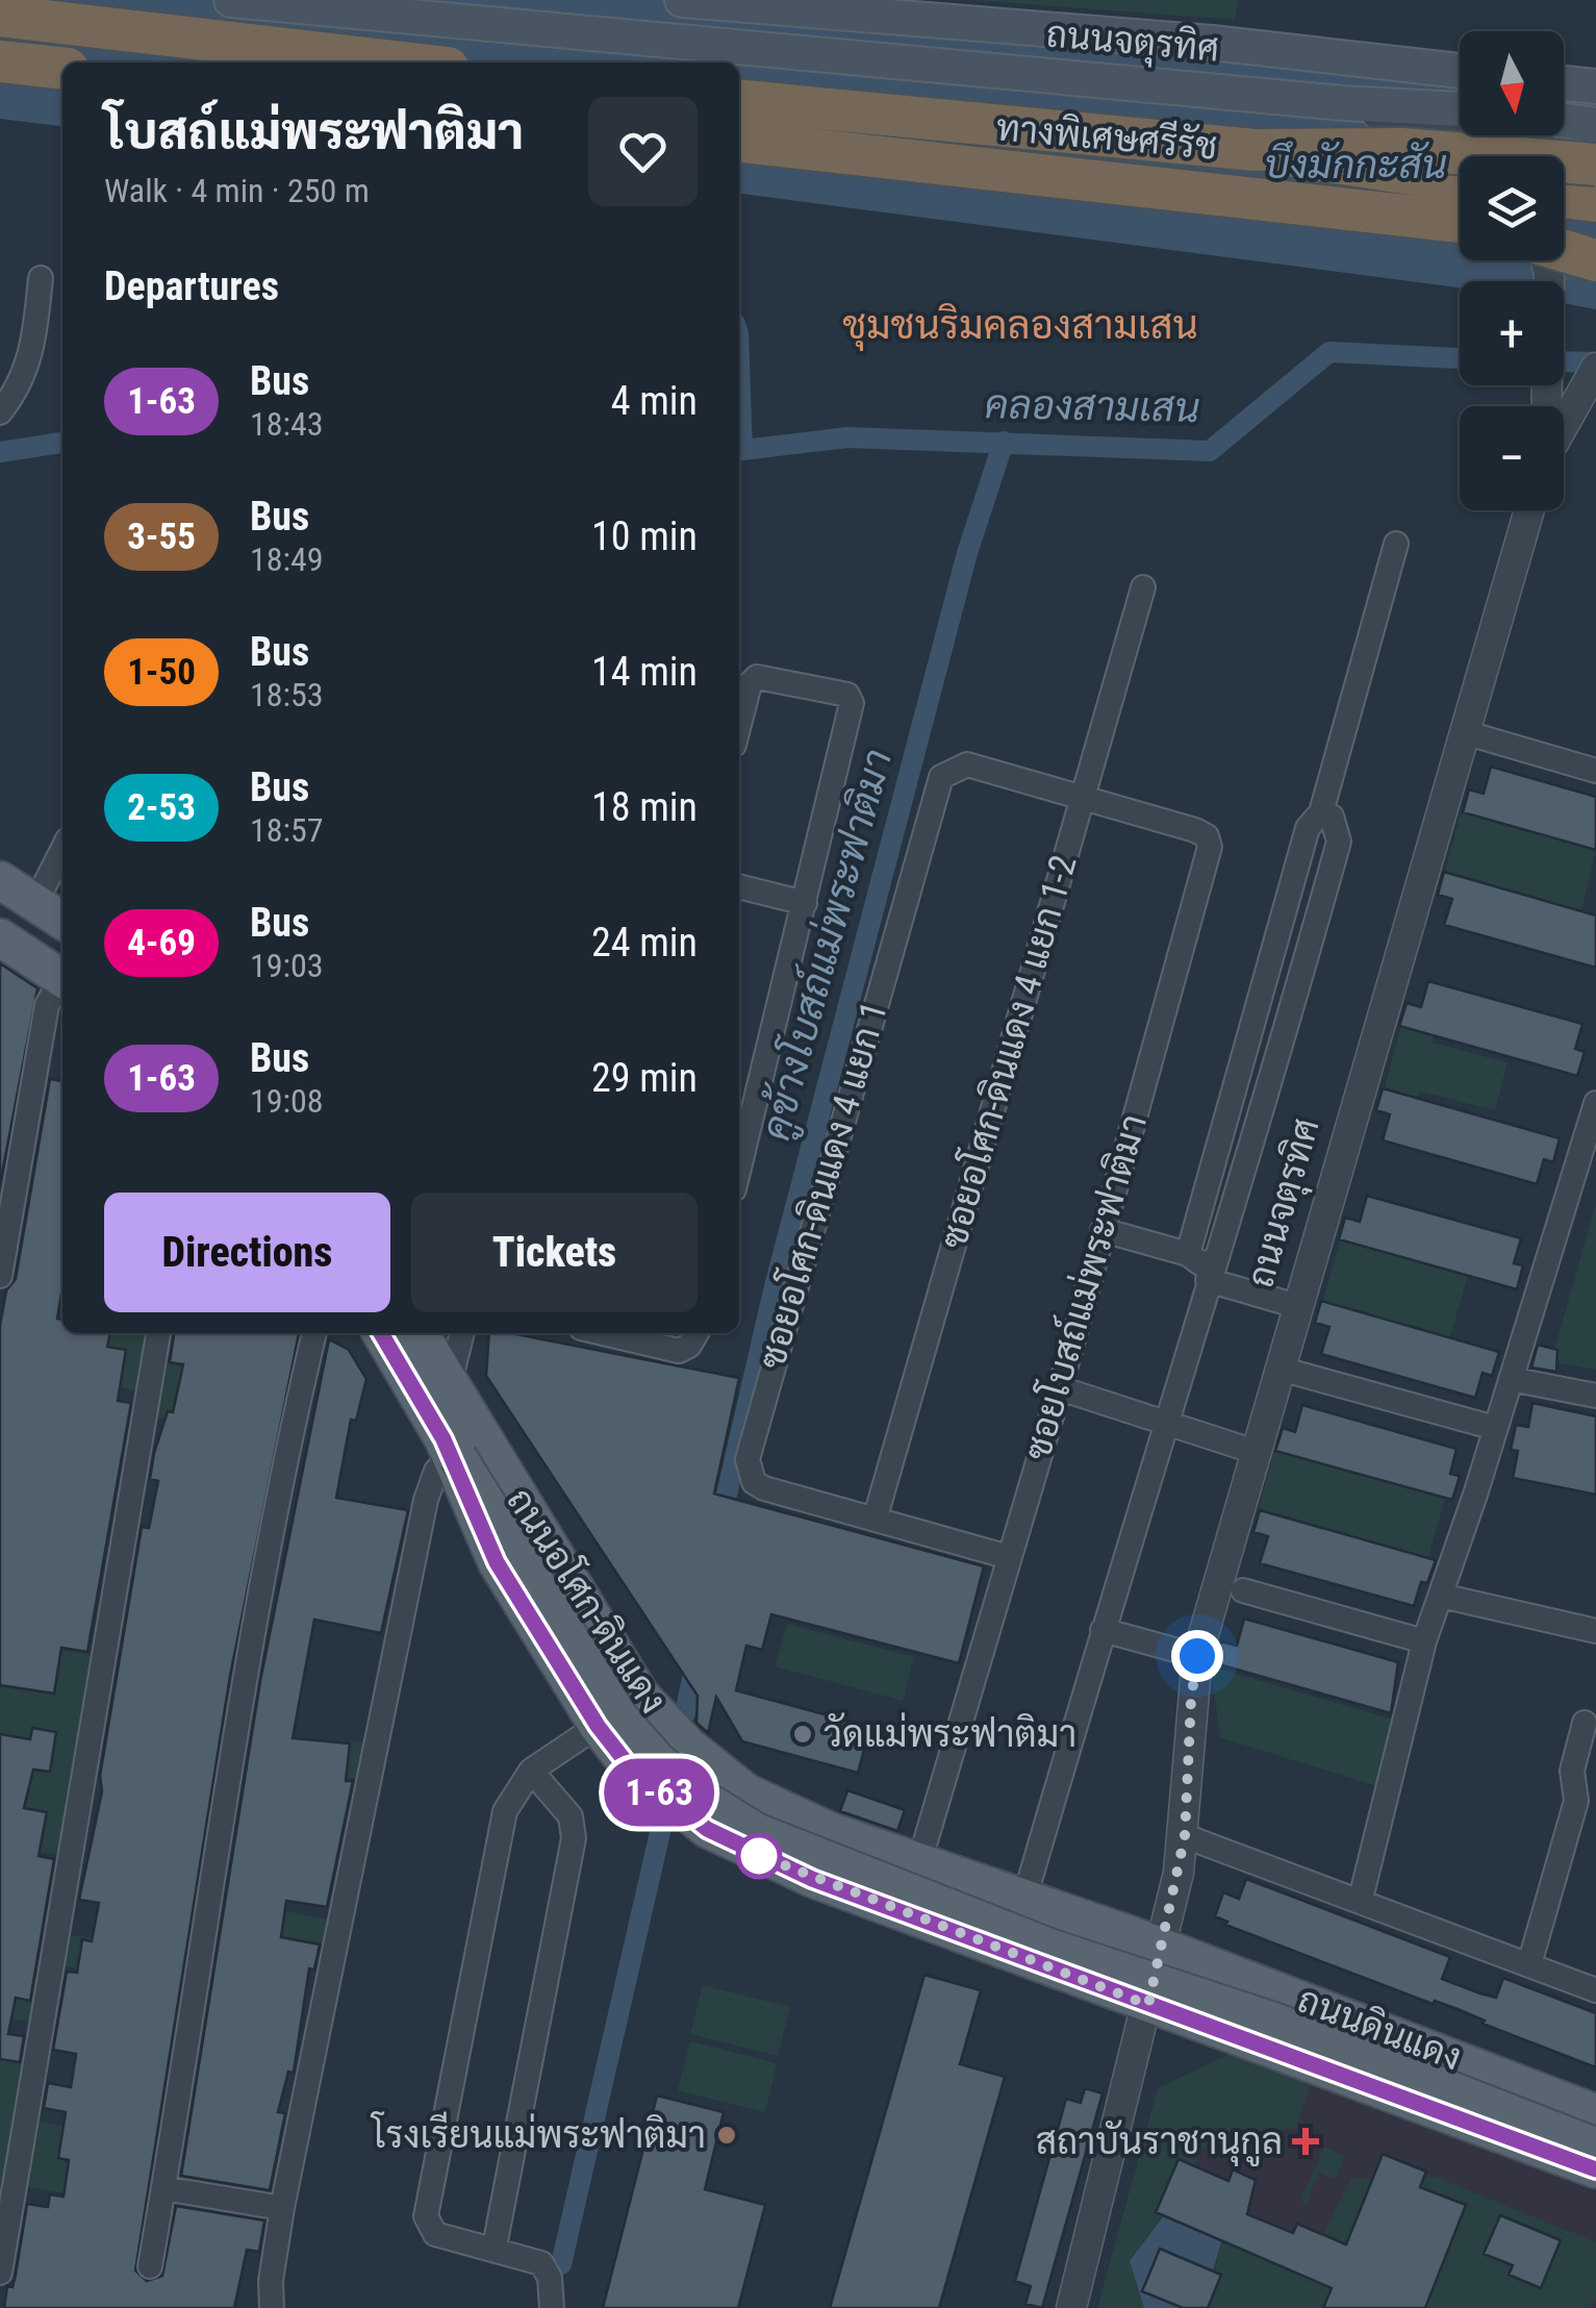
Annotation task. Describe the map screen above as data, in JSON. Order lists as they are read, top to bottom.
{
  "streets": {
    "highway": ["ทางพิเศษศรีรัช"],
    "main road": ["ถนนจตุรทิศ", "ถนนอโศก-ดินแดง", "ถนนดินแดง"],
    "street": ["ซอยอโศก-ดินแดง 4 แยก 1-2", "ซอยอโศก-ดินแดง 4 แยก 1", "ซอยโบสถ์แม่พระฟาติมา"]
  },
  "crossings": [
    ["ถนนจตุรทิศ", "ถนนอโศก-ดินแดง"],
    ["ถนนจตุรทิศ", "ถนนดินแดง"],
    ["ซอยอโศก-ดินแดง 4 แยก 1-2", "ซอยอโศก-ดินแดง 4 แยก 1"],
    ["ซอยอโศก-ดินแดง 4 แยก 1-2", "ซอยโบสถ์แม่พระฟาติมา"],
    ["ซอยอโศก-ดินแดง 4 แยก 1", "ซอยโบสถ์แม่พระฟาติมา"],
    ["ซอยโบสถ์แม่พระฟาติมา", "ถนนอโศก-ดินแดง"],
    ["ถนนอโศก-ดินแดง", "ถนนดินแดง"]
  ],
  "districts": ["ชุมชนริมคลองสามเสน"],
  "water": ["บึงมักกะสัน", "คลองสามเสน", "คูข้างโบสถ์แม่พระฟาติมา"],
  "places": {
    "other": ["วัดแม่พระฟาติมา", "โรงเรียนแม่พระฟาติมา"],
    "health": ["สถาบันราชานุกูล"]
  },
  "lines": ["bus line 1-63"],
  "north": "bottom",
  "page": {
    "on_map": "1-63",
    "map_buttons": ["+", "−"],
    "heading": [
      ["โบสถ์แม่พระฟาติมา", "Walk · 4 min · 250 m"],
      "Departures"
    ],
    "list": [
      {
        "mark": "1-63",
        "name": "Bus",
        "note": "18:43",
        "value": "4 min"
      },
      {
        "mark": "3-55",
        "name": "Bus",
        "note": "18:49",
        "value": "10 min"
      },
      {
        "mark": "1-50",
        "name": "Bus",
        "note": "18:53",
        "value": "14 min"
      },
      {
        "mark": "2-53",
        "name": "Bus",
        "note": "18:57",
        "value": "18 min"
      },
      {
        "mark": "4-69",
        "name": "Bus",
        "note": "19:03",
        "value": "24 min"
      },
      {
        "mark": "1-63",
        "name": "Bus",
        "note": "19:08",
        "value": "29 min"
      }
    ],
    "buttons": ["Directions", "Tickets"]
  }
}
